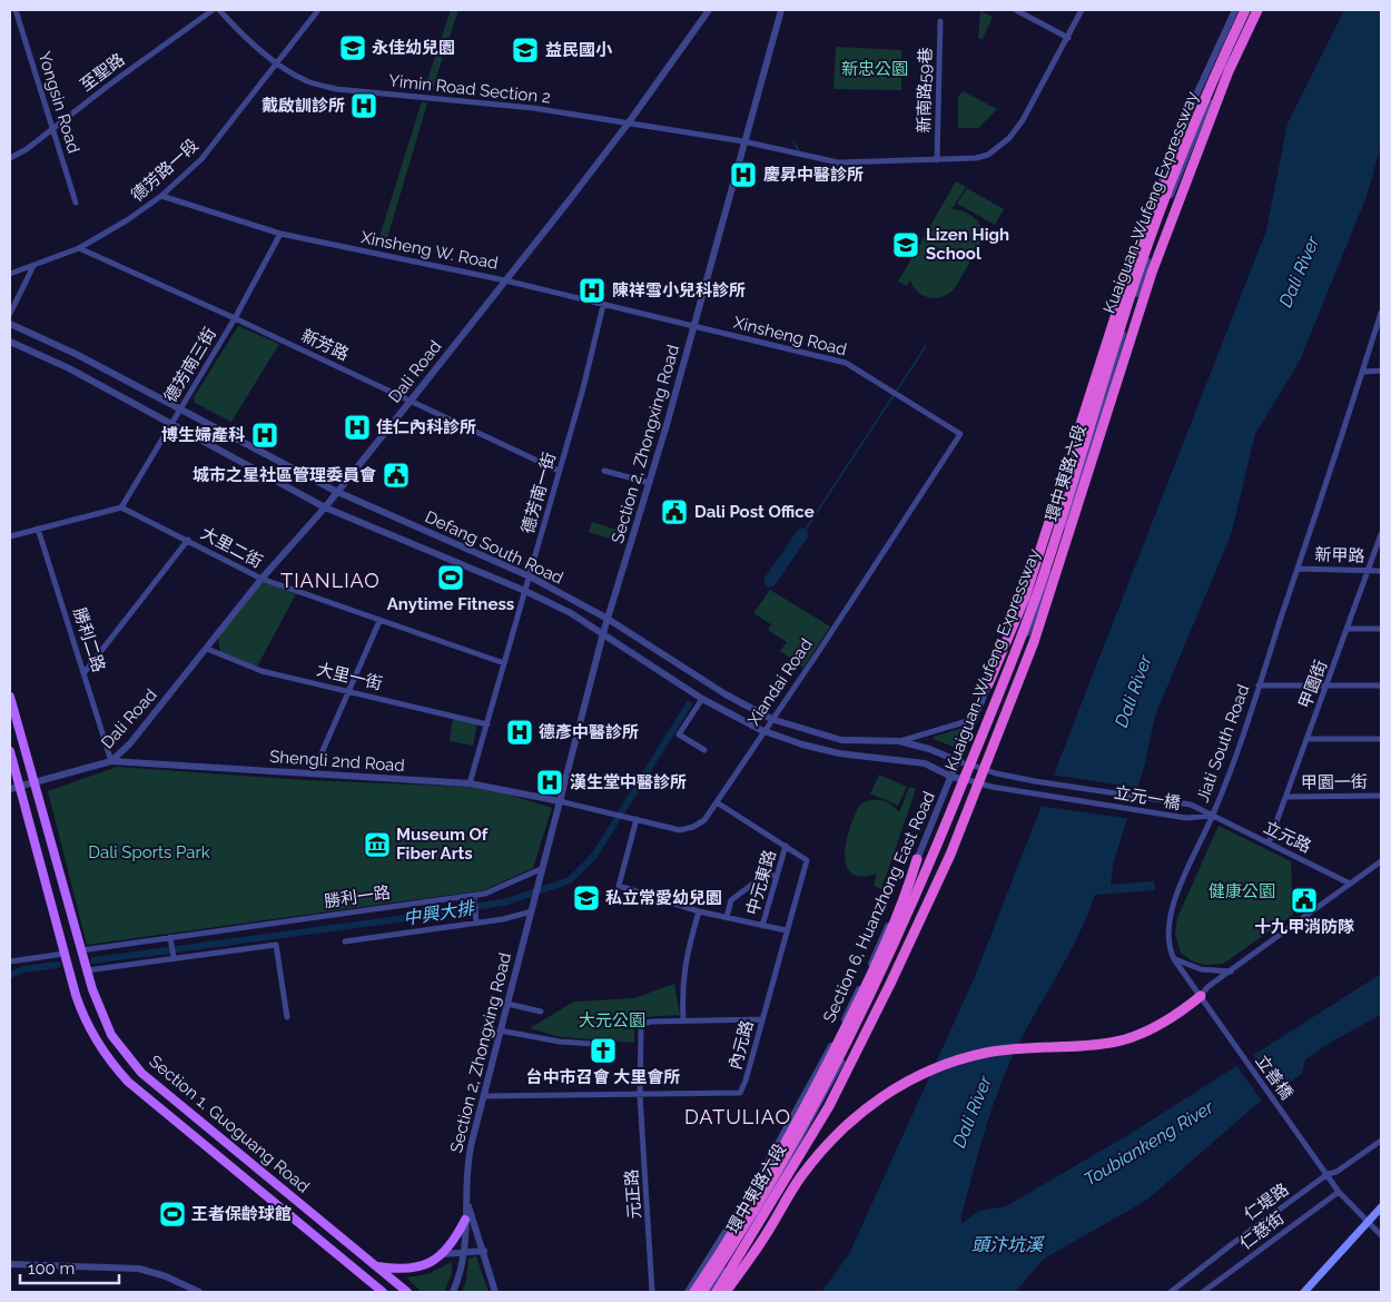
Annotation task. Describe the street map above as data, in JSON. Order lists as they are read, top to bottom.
{
  "streets": {
    "highway": ["Kuaiguan-Wufeng Expressway"],
    "main road": ["Section 1, Guoguang Road"],
    "street": [
      "至聖路",
      "Yimin Road Section 2",
      "新南路59巷",
      "Yongsin Road",
      "德芳路一段",
      "Xinsheng W. Road",
      "Xinsheng Road",
      "新芳路",
      "德芳南三街",
      "Dali Road",
      "Section 2, Zhongxing Road",
      "環中東路六段",
      "德芳南一街",
      "大里二街",
      "Defang South Road",
      "新甲路",
      "勝利二路",
      "大里一街",
      "Xiandai Road",
      "甲園街",
      "Jiati South Road",
      "Shengli 2nd Road",
      "甲園一街",
      "立元一橋",
      "立元路",
      "中元東路",
      "勝利一路",
      "Section 6, Huanzhong East Road",
      "內元路",
      "立善橋",
      "元正路",
      "仁堤路",
      "仁慈街"
    ]
  },
  "crossings": [
    ["至聖路", "Yongsin Road"],
    ["Yimin Road Section 2", "新南路59巷"],
    ["Yimin Road Section 2", "德芳路一段"],
    ["Yimin Road Section 2", "Dali Road"],
    ["Yimin Road Section 2", "Section 2, Zhongxing Road"],
    ["德芳路一段", "Xinsheng W. Road"],
    ["德芳路一段", "新芳路"],
    ["Xinsheng W. Road", "Xinsheng Road"],
    ["Xinsheng W. Road", "德芳南三街"],
    ["Xinsheng W. Road", "Dali Road"],
    ["Xinsheng W. Road", "Section 2, Zhongxing Road"],
    ["Xinsheng W. Road", "德芳南一街"],
    ["Xinsheng Road", "Section 2, Zhongxing Road"],
    ["Xinsheng Road", "Xiandai Road"],
    ["新芳路", "德芳南三街"],
    ["新芳路", "Dali Road"],
    ["新芳路", "德芳南一街"],
    ["德芳南三街", "大里二街"],
    ["德芳南三街", "Defang South Road"],
    ["Dali Road", "大里二街"],
    ["Dali Road", "Defang South Road"],
    ["Dali Road", "勝利二路"],
    ["Dali Road", "大里一街"],
    ["Dali Road", "Shengli 2nd Road"],
    ["Dali Road", "Section 1, Guoguang Road"],
    ["Section 2, Zhongxing Road", "Defang South Road"],
    ["Section 2, Zhongxing Road", "Xiandai Road"],
    ["Section 2, Zhongxing Road", "Shengli 2nd Road"],
    ["Section 2, Zhongxing Road", "勝利一路"],
    ["Section 2, Zhongxing Road", "內元路"],
    ["環中東路六段", "Defang South Road"],
    ["環中東路六段", "立元一橋"],
    ["德芳南一街", "大里二街"],
    ["德芳南一街", "Defang South Road"],
    ["德芳南一街", "大里一街"],
    ["德芳南一街", "Shengli 2nd Road"],
    ["Defang South Road", "Xiandai Road"],
    ["Defang South Road", "立元一橋"],
    ["Defang South Road", "Section 6, Huanzhong East Road"],
    ["新甲路", "甲園街"],
    ["新甲路", "Jiati South Road"],
    ["勝利二路", "Shengli 2nd Road"],
    ["Xiandai Road", "Shengli 2nd Road"],
    ["Xiandai Road", "內元路"],
    ["甲園街", "甲園一街"],
    ["甲園街", "立元路"],
    ["Jiati South Road", "立元一橋"],
    ["Jiati South Road", "立元路"],
    ["Jiati South Road", "立善橋"],
    ["立元一橋", "立元路"],
    ["中元東路", "內元路"],
    ["勝利一路", "Section 1, Guoguang Road"],
    ["內元路", "元正路"],
    ["立善橋", "仁堤路"],
    ["立善橋", "仁慈街"]
  ],
  "districts": ["TIANLIAO", "DATULIAO"],
  "water": [
    "Dali River",
    "中興大排",
    "Toubiankeng River",
    "頭汴坑溪"
  ],
  "parks": [
    "新忠公園",
    "Dali Sports Park",
    "健康公園",
    "大元公園"
  ],
  "places": {
    "school or university": [
      "永佳幼兒園",
      "益民國小",
      "Lizen High School",
      "私立常愛幼兒園"
    ],
    "hospital": [
      "戴啟訓診所",
      "慶昇中醫診所",
      "陳祥雪小兒科診所",
      "佳仁內科診所",
      "博生婦產科",
      "德彥中醫診所",
      "漢生堂中醫診所"
    ],
    "public building": ["城市之星社區管理委員會", "Dali Post Office", "十九甲消防隊"],
    "sports": ["Anytime Fitness", "王者保齡球館"],
    "museum": ["Museum Of Fiber Arts"],
    "church": ["台中市召會 大里會所"]
  },
  "scale_bar": "100 m"
}
